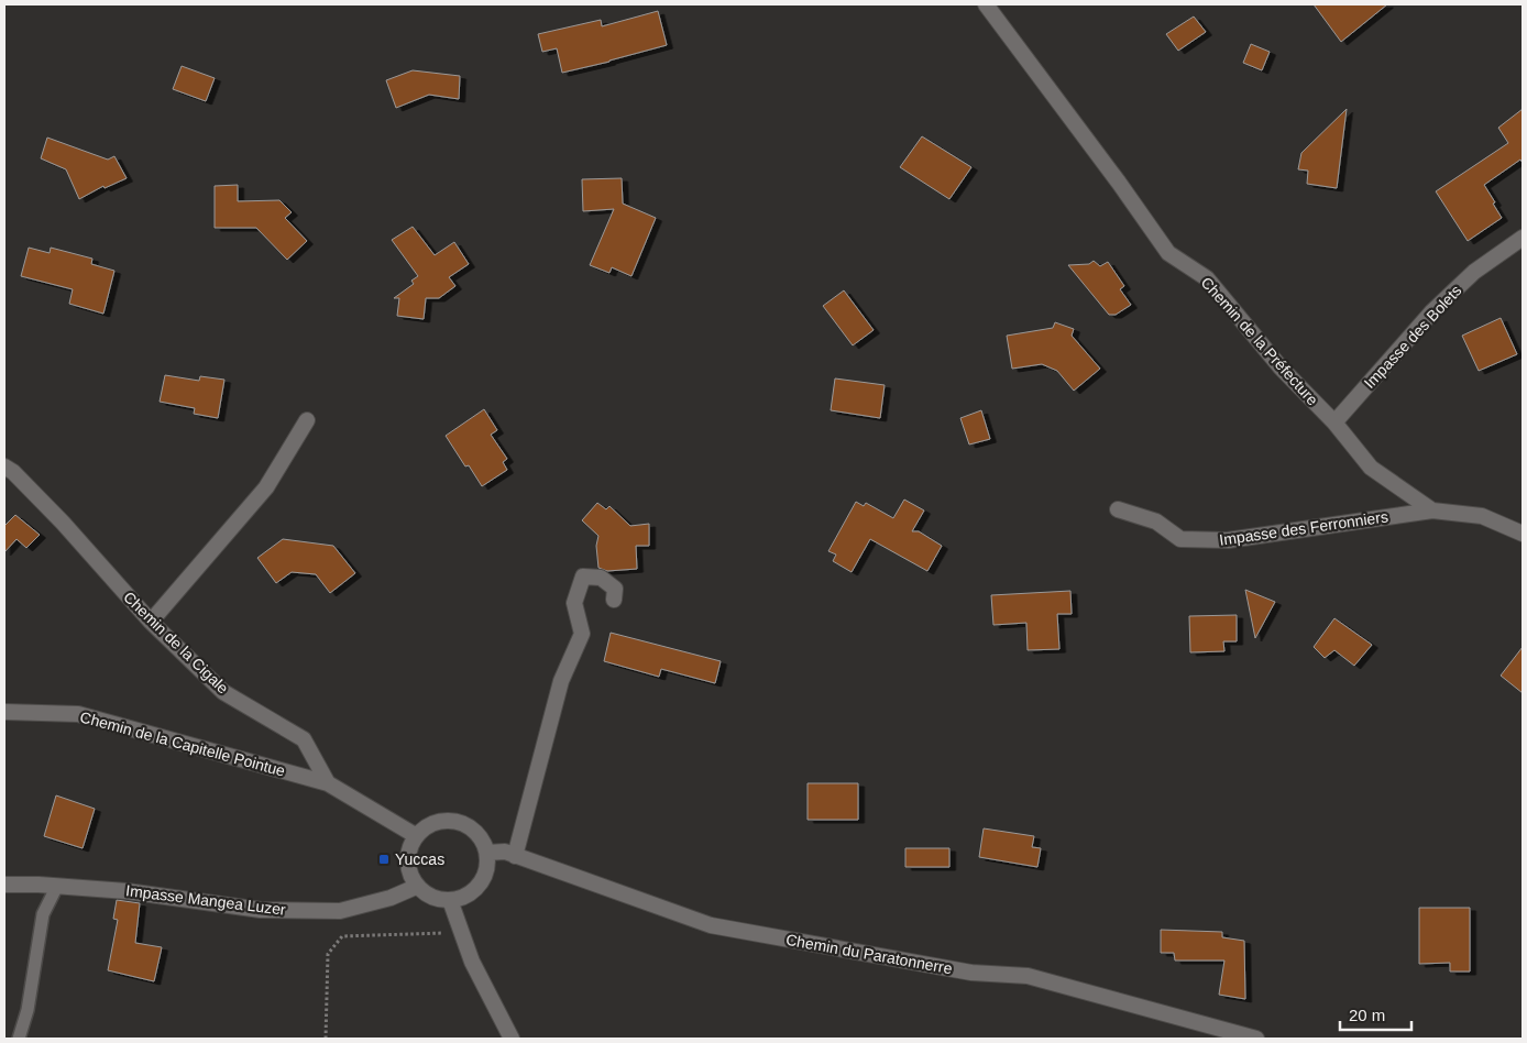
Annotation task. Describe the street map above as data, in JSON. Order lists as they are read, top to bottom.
{
  "streets": {
    "street": [
      "Impasse des Bolets",
      "Chemin de la Préfecture",
      "Impasse des Ferronniers",
      "Chemin de la Cigale",
      "Chemin de la Capitelle Pointue",
      "Impasse Mangea Luzer",
      "Chemin du Paratonnerre"
    ]
  },
  "crossings": [
    ["Impasse des Bolets", "Chemin de la Préfecture"],
    ["Chemin de la Préfecture", "Impasse des Ferronniers"],
    ["Chemin de la Cigale", "Chemin de la Capitelle Pointue"],
    ["Impasse Mangea Luzer", "Chemin du Paratonnerre"]
  ],
  "places": {
    "transit": ["Yuccas"]
  },
  "scale_bar": "20 m"
}
